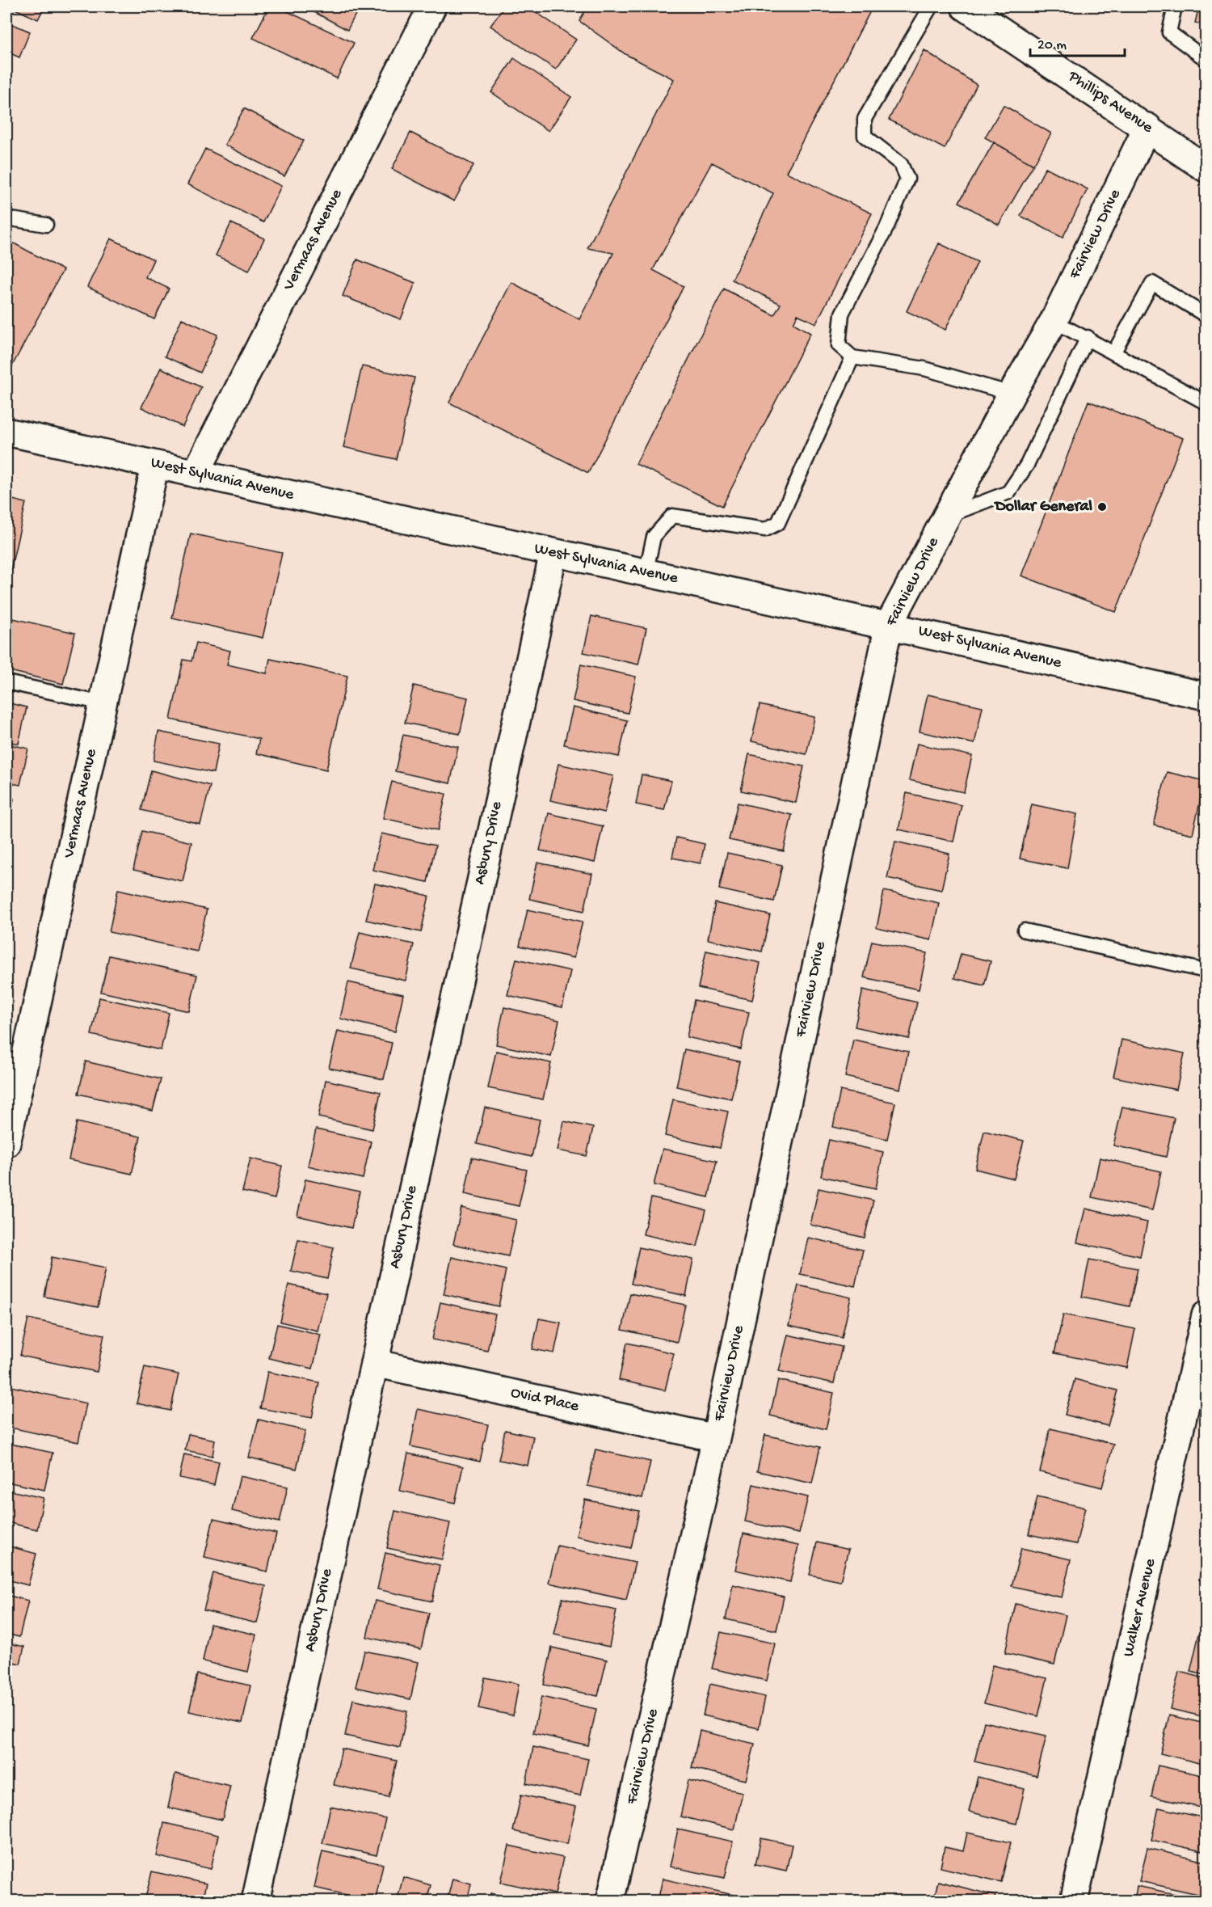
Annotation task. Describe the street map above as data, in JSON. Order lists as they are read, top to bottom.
{
  "streets": {
    "street": [
      "Phillips Avenue",
      "Fairview Drive",
      "Vermaas Avenue",
      "West Sylvania Avenue",
      "Asbury Drive",
      "Ovid Place",
      "Walker Avenue"
    ]
  },
  "crossings": [
    ["Phillips Avenue", "Fairview Drive"],
    ["Fairview Drive", "West Sylvania Avenue"],
    ["Fairview Drive", "Ovid Place"],
    ["Vermaas Avenue", "West Sylvania Avenue"],
    ["West Sylvania Avenue", "Asbury Drive"],
    ["Asbury Drive", "Ovid Place"]
  ],
  "places": ["Dollar General"],
  "scale_bar": "20 m"
}
